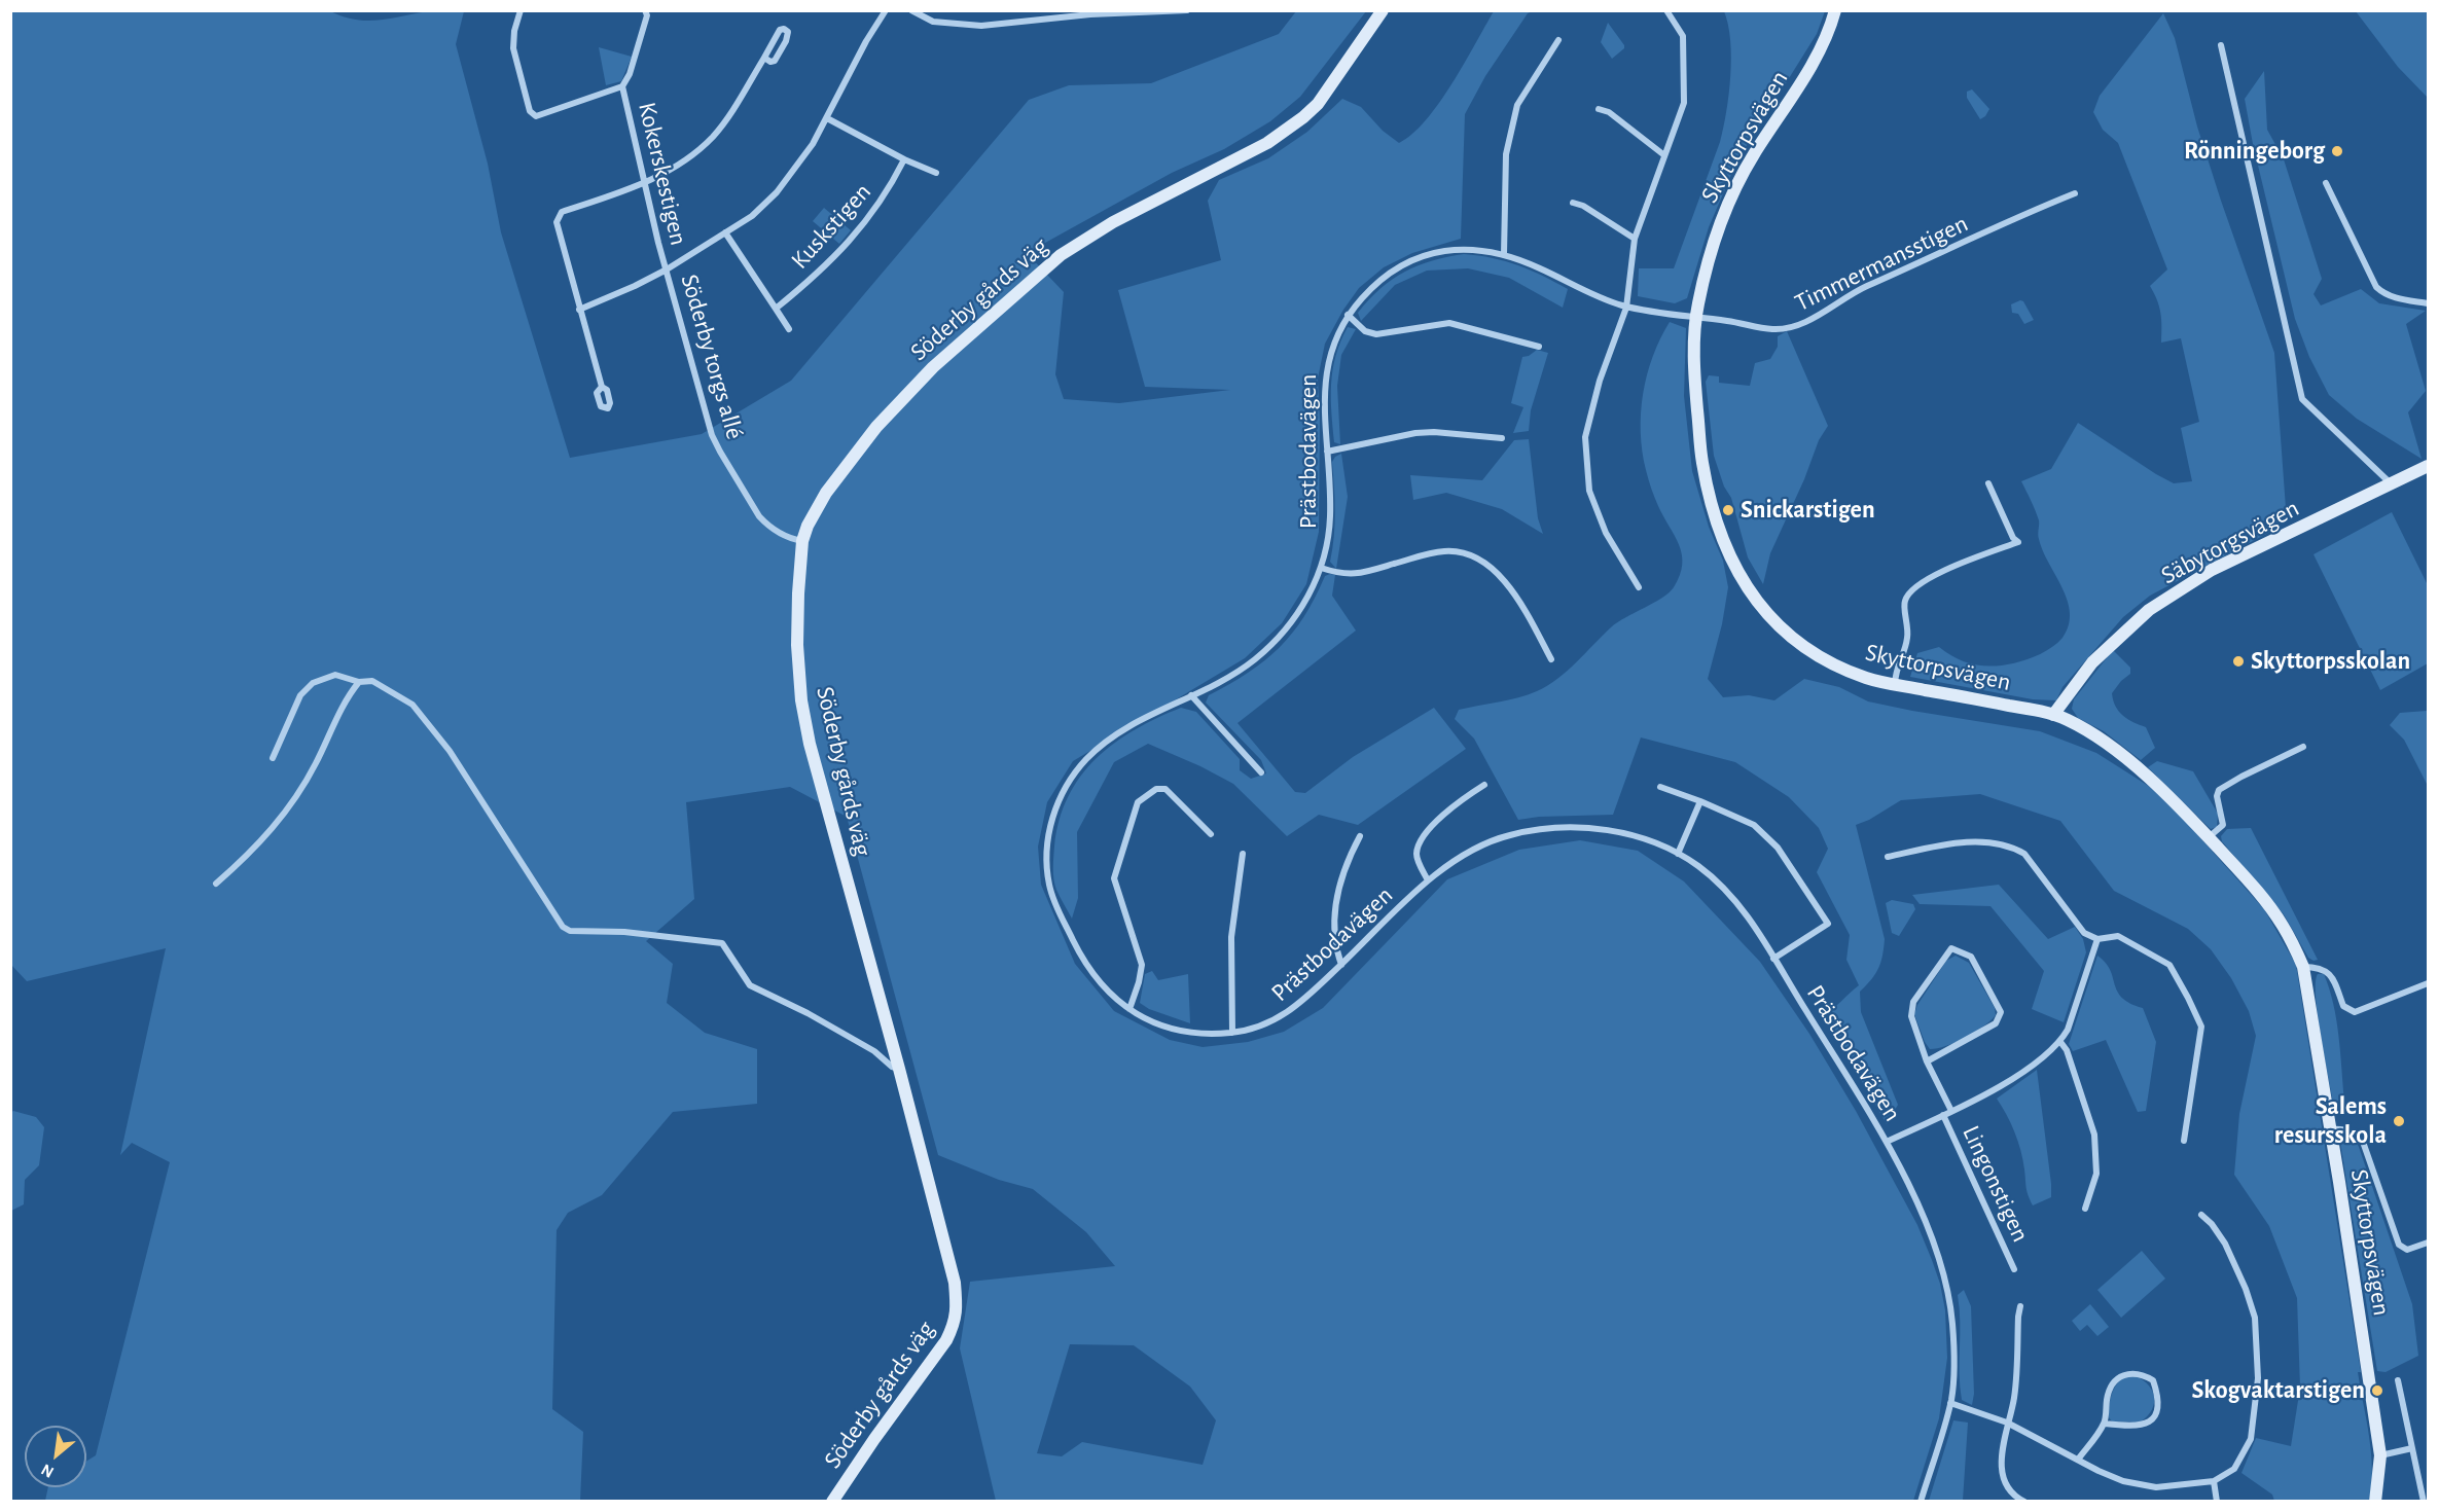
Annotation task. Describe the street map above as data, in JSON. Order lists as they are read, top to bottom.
{
  "streets": {
    "street": [
      "Skyttorpsvägen",
      "Kokerskestigen",
      "Kuskstigen",
      "Timmermansstigen",
      "Söderby gårds väg",
      "Söderby torgs allé",
      "Prästbodavägen",
      "Säbytorgsvägen",
      "Lingonstigen"
    ]
  },
  "crossings": [
    ["Skyttorpsvägen", "Timmermansstigen"],
    ["Skyttorpsvägen", "Prästbodavägen"],
    ["Skyttorpsvägen", "Säbytorgsvägen"],
    ["Kokerskestigen", "Söderby torgs allé"],
    ["Kuskstigen", "Söderby torgs allé"],
    ["Timmermansstigen", "Prästbodavägen"],
    ["Söderby gårds väg", "Söderby torgs allé"],
    ["Prästbodavägen", "Lingonstigen"]
  ],
  "places": [
    "Rönningeborg",
    "Snickarstigen",
    "Skyttorpsskolan",
    "Salems resursskola",
    "Skogvaktarstigen"
  ],
  "north": "bottom left"
}
